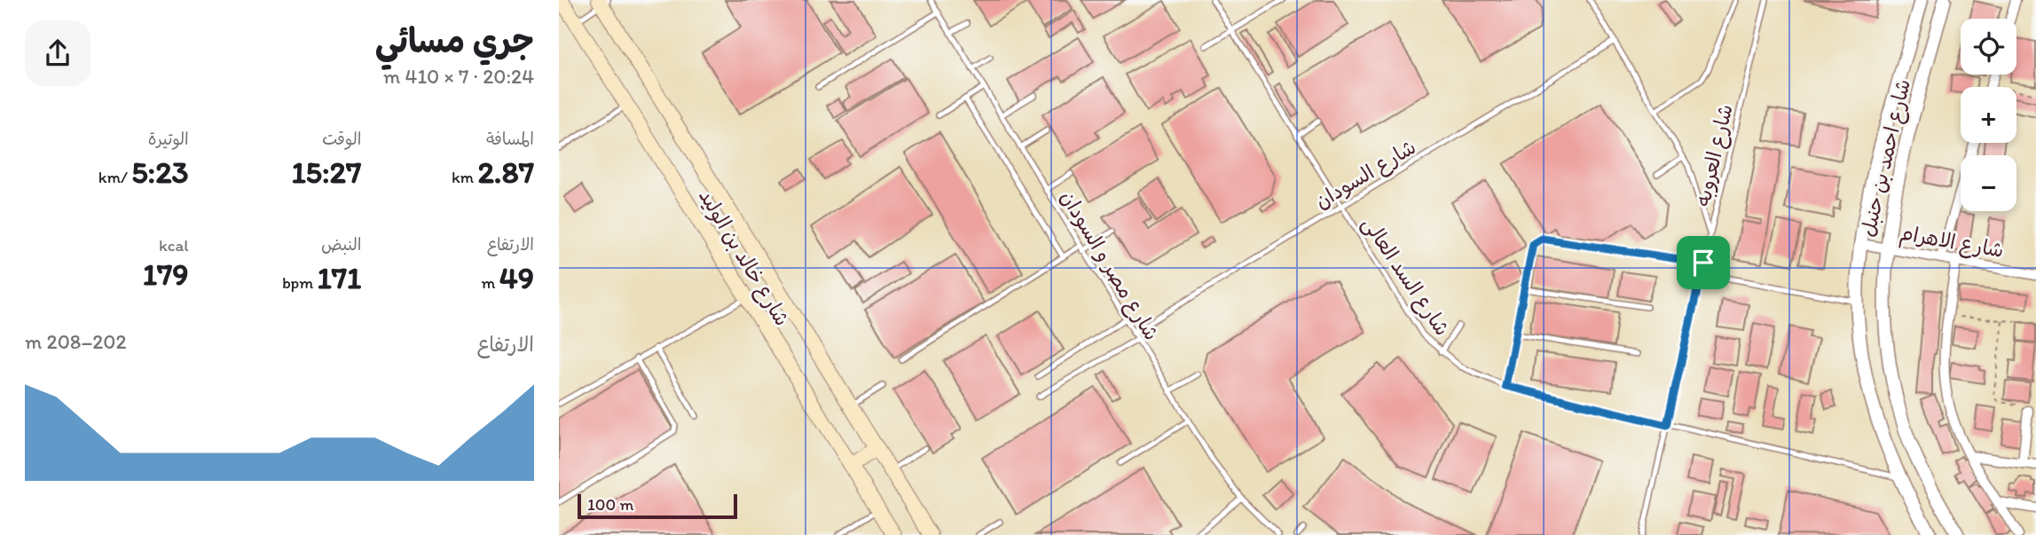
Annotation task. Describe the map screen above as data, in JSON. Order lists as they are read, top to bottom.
{
  "streets": {
    "main road": ["شارع خالد بن الوليد"],
    "street": ["شارع احمد بن حنبل", "شارع الاهرام"],
    "lane": [
      "شارع العروبه",
      "شارع السودان",
      "شارع مصر و السودان",
      "شارع السد العالى"
    ]
  },
  "crossings": [
    ["شارع العروبه", "شارع السد العالى"],
    ["شارع احمد بن حنبل", "شارع الاهرام"],
    ["شارع احمد بن حنبل", "شارع السد العالى"],
    ["شارع السودان", "شارع مصر و السودان"],
    ["شارع السودان", "شارع السد العالى"]
  ],
  "scale_bar": "100 m",
  "page": {
    "heading": ["جري مسائي", "20:24 · 7 × 410 m"],
    "map_buttons": ["+", "−"],
    "stats": [
      ["المسافة", "2.87 km"],
      ["الوقت", "15:27"],
      ["الوتيرة", "5:23 /km"],
      ["الارتفاع", "49 m"],
      ["النبض", "171 bpm"],
      ["kcal", "179"]
    ],
    "chart": ["الارتفاع", "202–208 m"],
    "scale": "100 m"
  }
}
